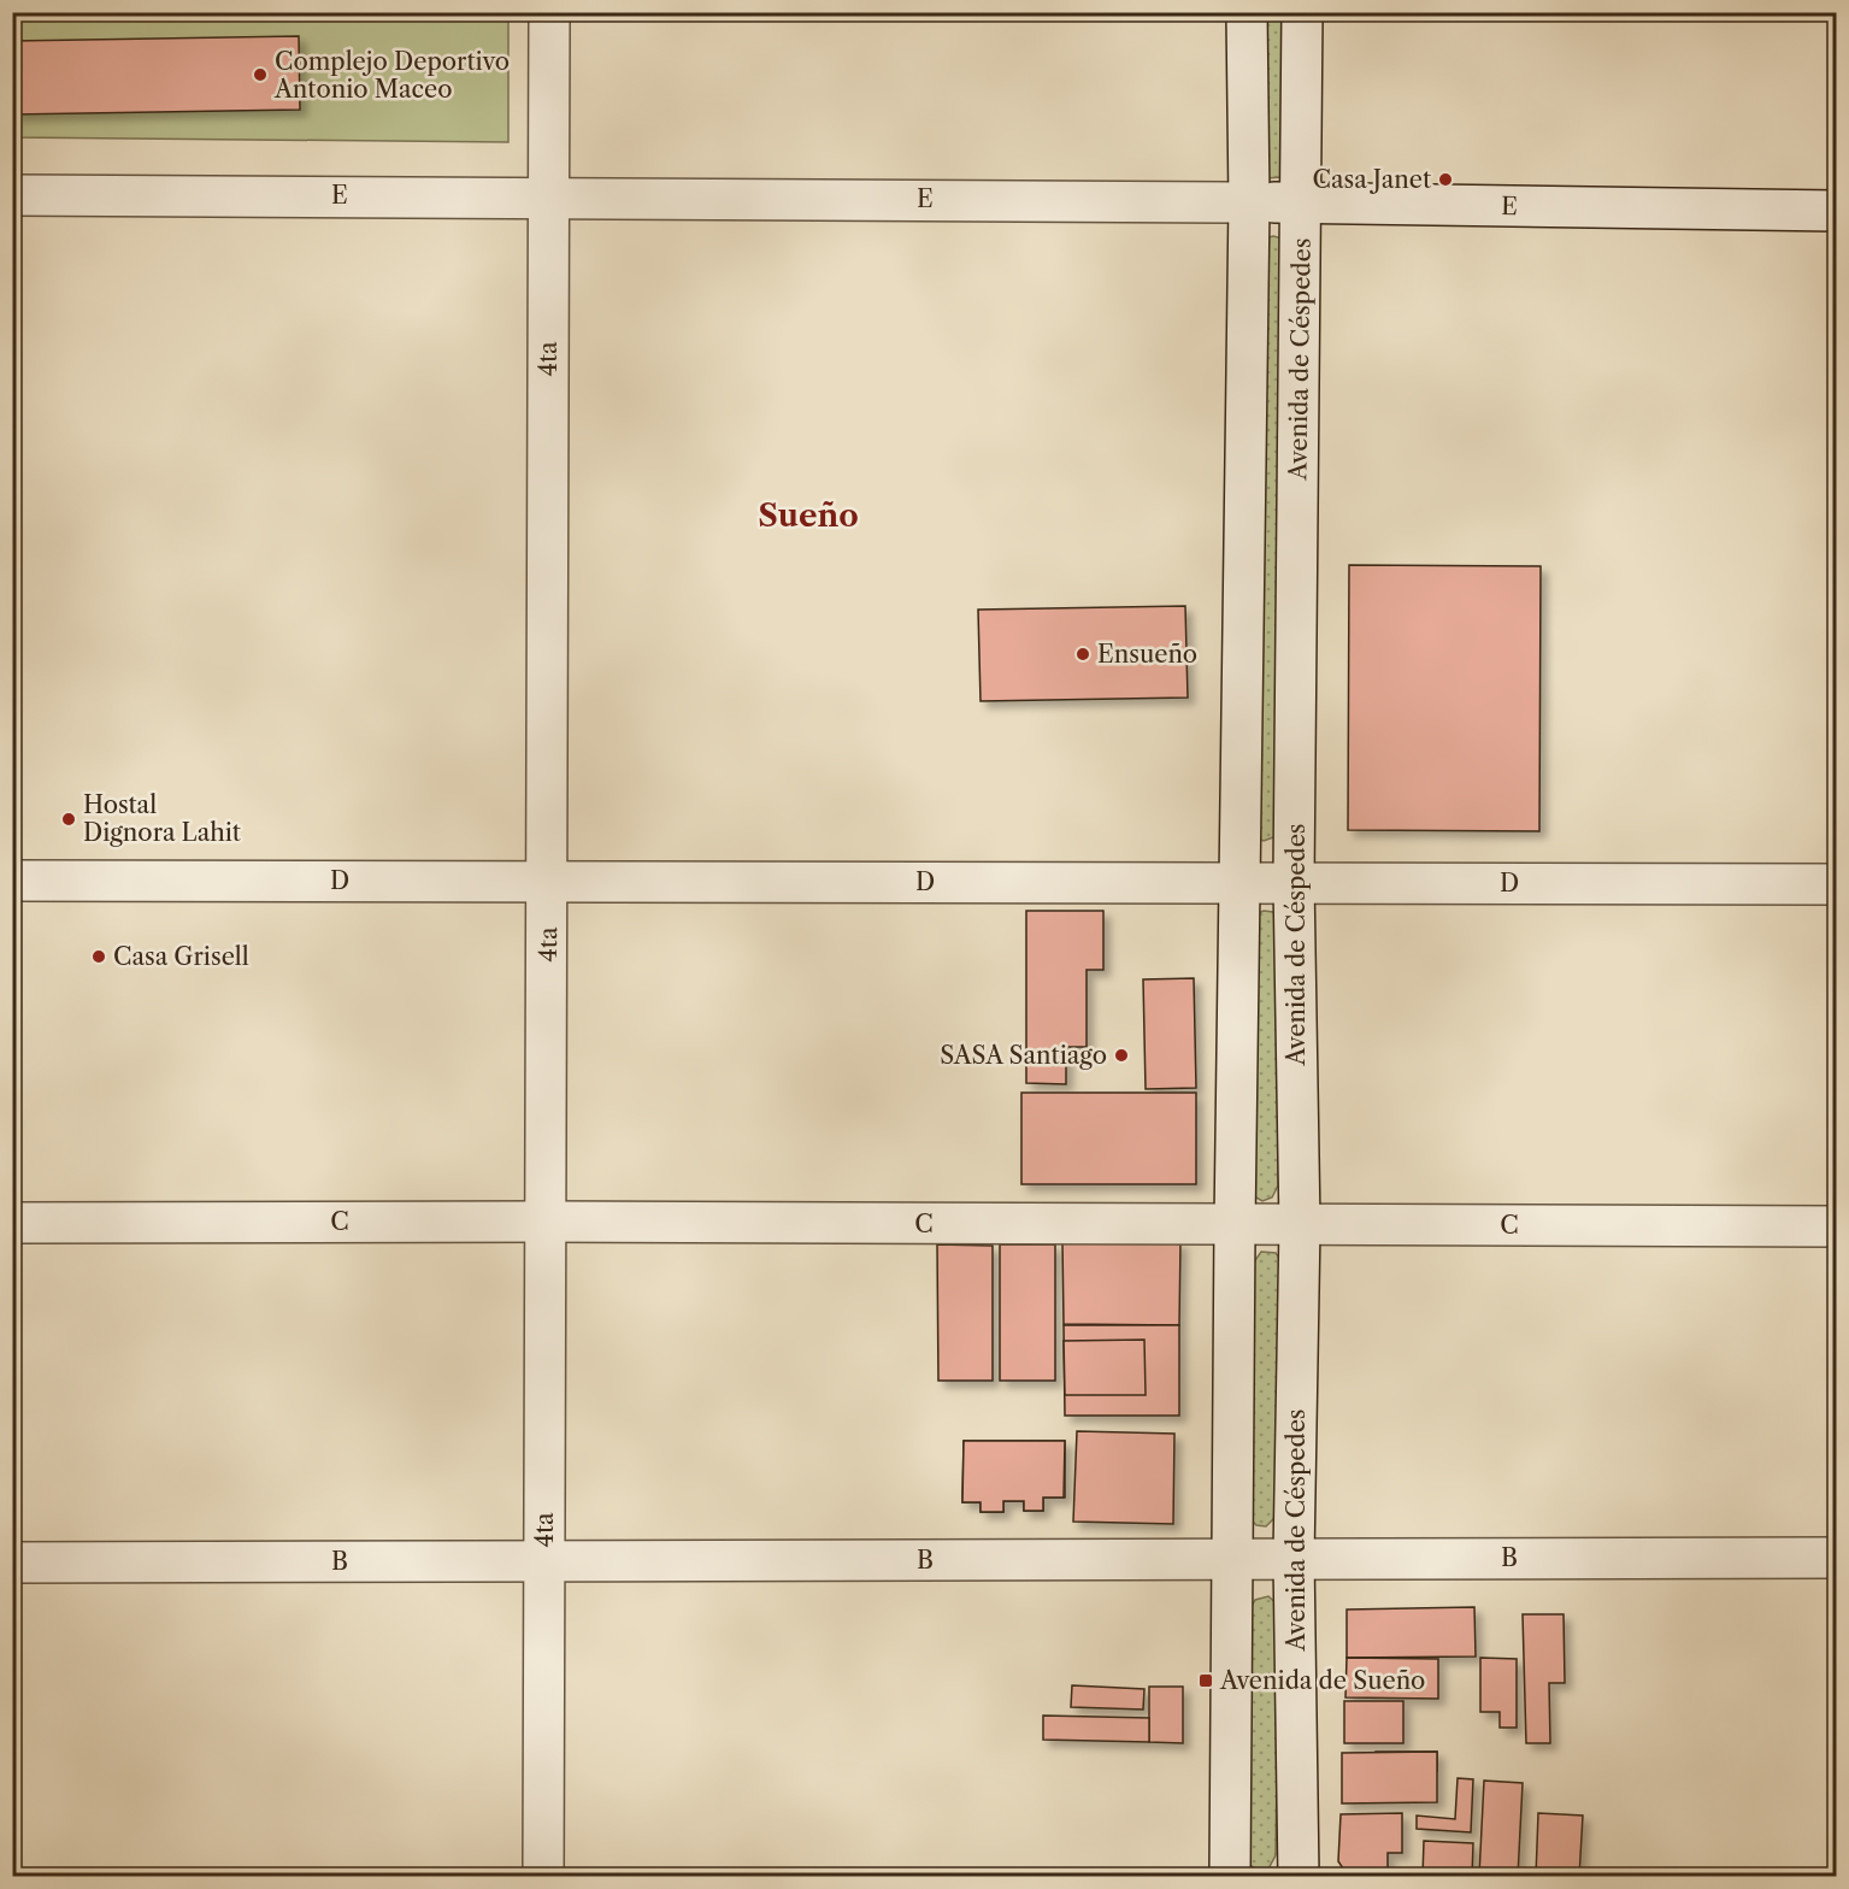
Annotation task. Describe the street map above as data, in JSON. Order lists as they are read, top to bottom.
{
  "streets": {
    "street": [
      "E",
      "4ta",
      "Avenida de Céspedes",
      "D",
      "C",
      "B"
    ]
  },
  "crossings": [
    ["E", "4ta"],
    ["E", "Avenida de Céspedes"],
    ["4ta", "D"],
    ["4ta", "C"],
    ["4ta", "B"],
    ["Avenida de Céspedes", "D"],
    ["Avenida de Céspedes", "C"],
    ["Avenida de Céspedes", "B"]
  ],
  "districts": ["Sueño"],
  "places": {
    "other": [
      "Complejo Deportivo Antonio Maceo",
      "Casa Janet",
      "Ensueño",
      "Hostal Dignora Lahit",
      "Casa Grisell",
      "SASA Santiago"
    ],
    "transit": ["Avenida de Sueño"]
  }
}
